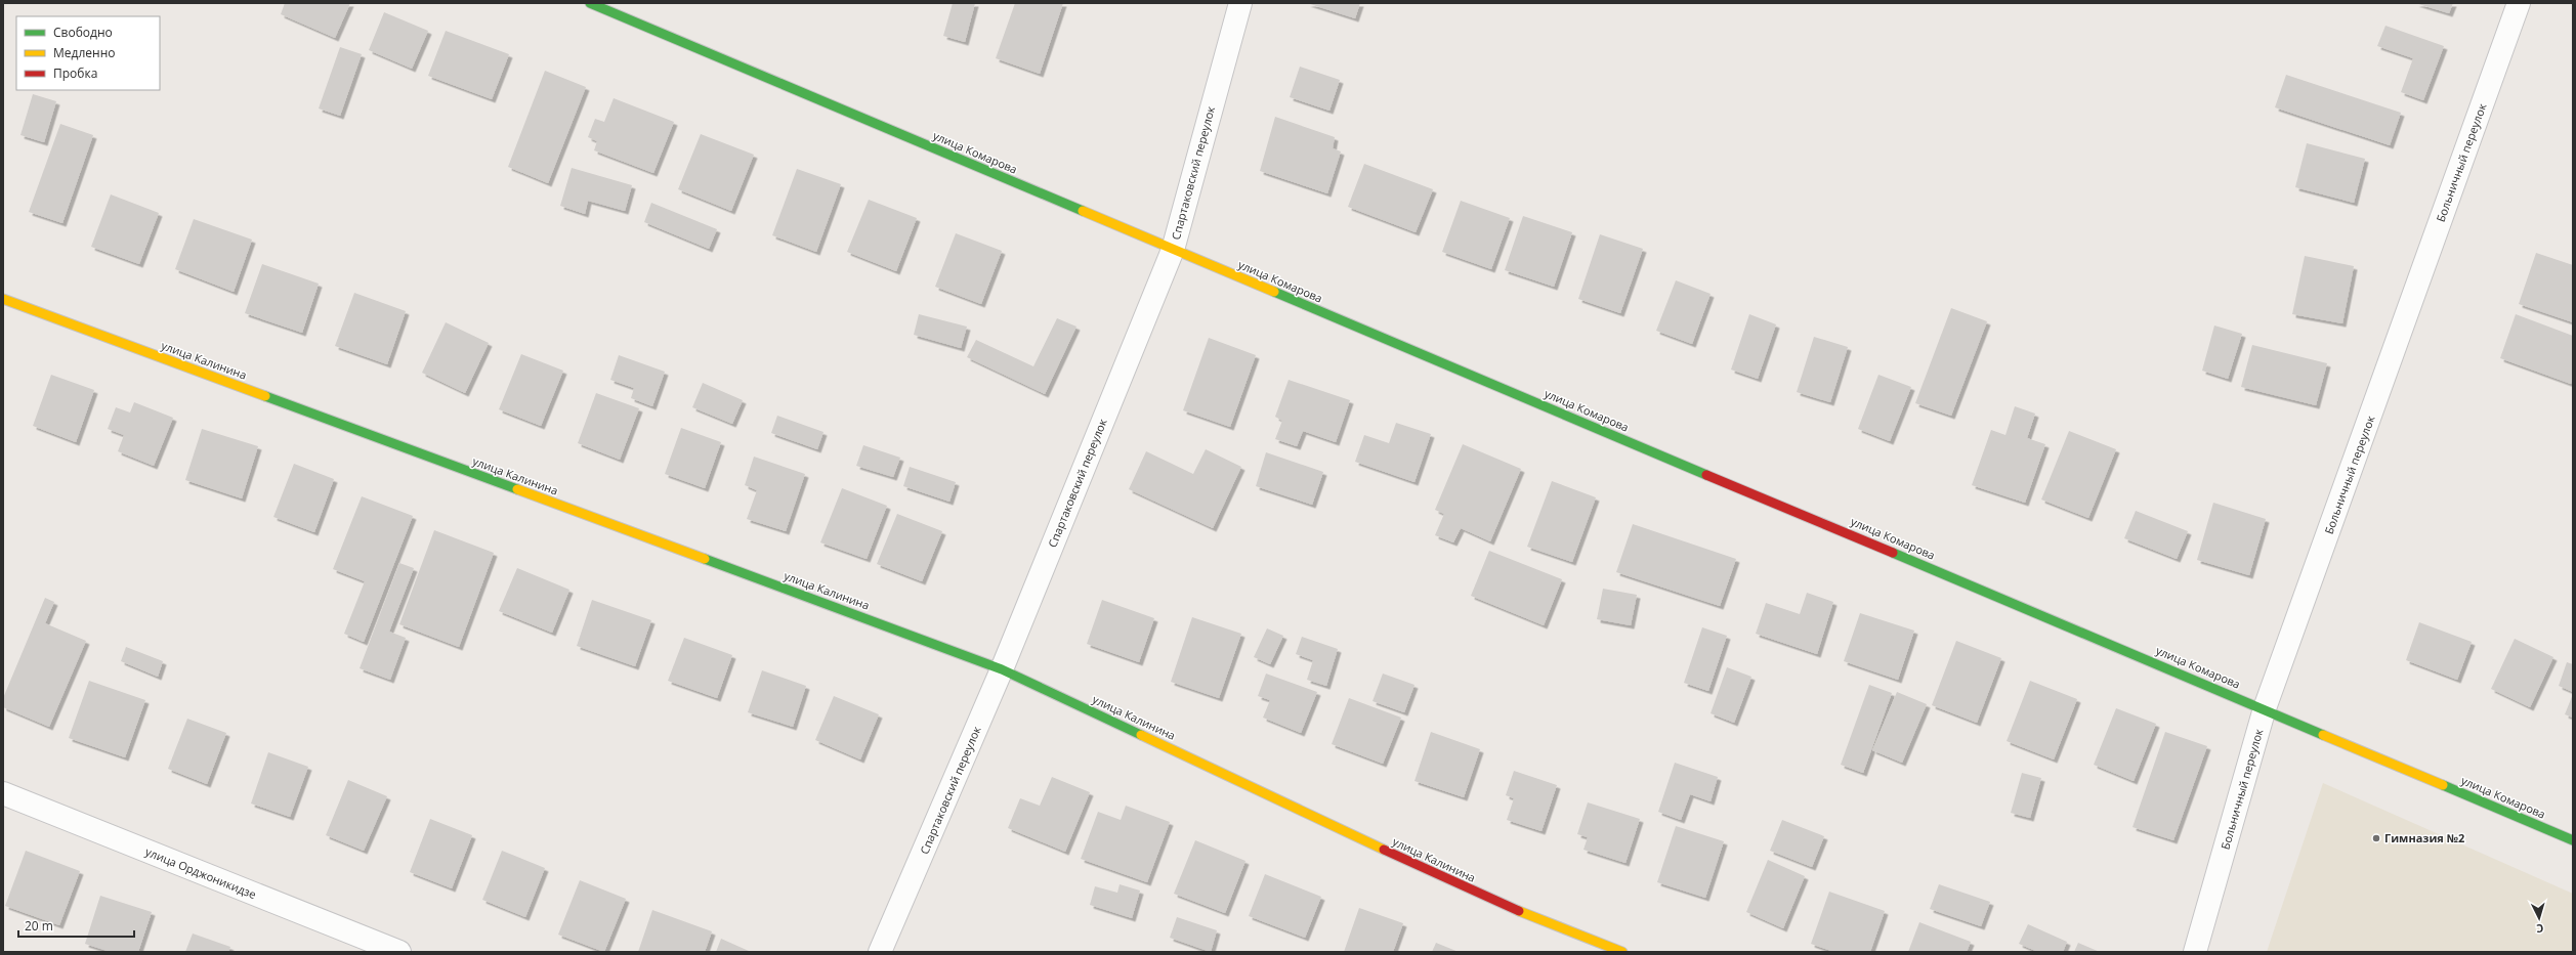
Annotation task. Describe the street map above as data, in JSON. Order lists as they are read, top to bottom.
{
  "streets": {
    "street": [
      "улица Комарова",
      "Больничный переулок",
      "Спартаковский переулок",
      "улица Калинина",
      "улица Орджоникидзе"
    ]
  },
  "crossings": [
    ["улица Комарова", "Больничный переулок"],
    ["улица Комарова", "Спартаковский переулок"],
    ["Спартаковский переулок", "улица Калинина"]
  ],
  "places": ["Гимназия №2"],
  "legend": ["Свободно", "Медленно", "Пробка"],
  "scale_bar": "20 m",
  "north": "bottom"
}
